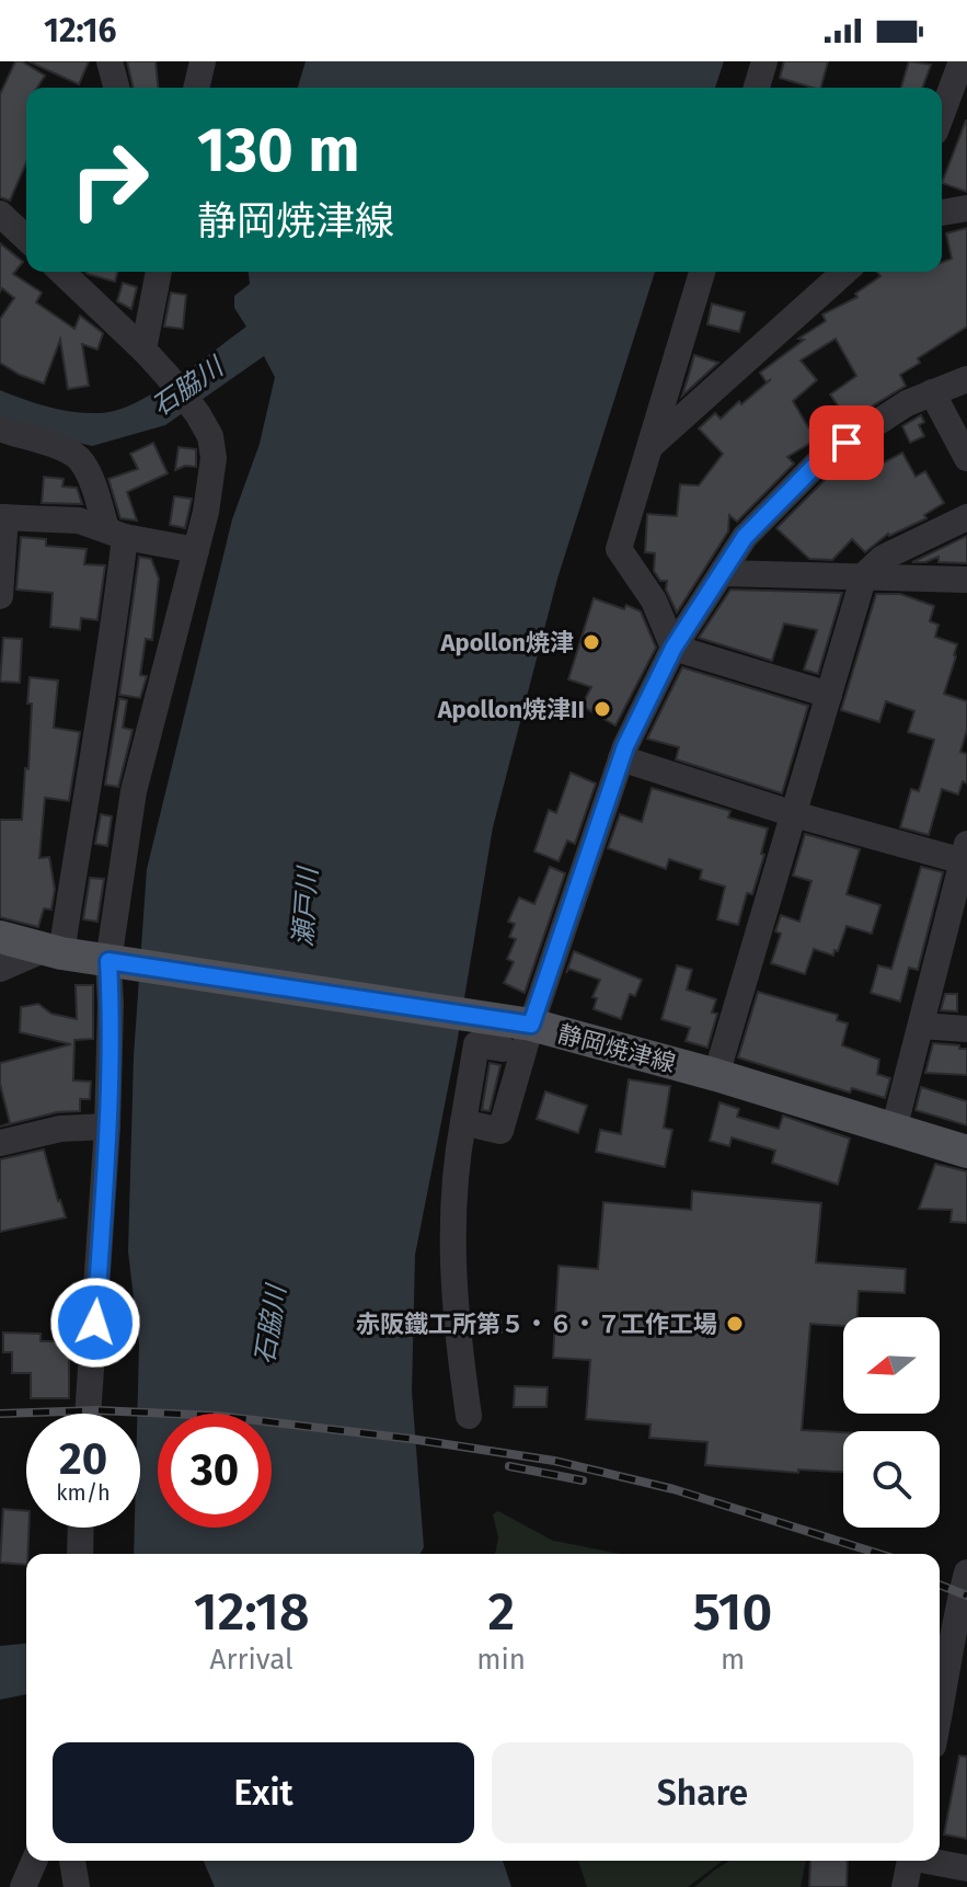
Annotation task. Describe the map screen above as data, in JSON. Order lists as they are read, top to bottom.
{
  "streets": {
    "main road": ["静岡焼津線"]
  },
  "water": ["石脇川", "瀬戸川"],
  "places": ["Apollon焼津", "Apollon焼津II", "赤阪鐵工所第５・６・７工作工場"],
  "north": "left",
  "page": {
    "status": "12:16",
    "turn": ["130 m", "静岡焼津線"],
    "speed": "20 km/h",
    "limit": "30",
    "eta": [
      "12:18",
      "Arrival",
      "2",
      "min",
      "510",
      "m"
    ],
    "buttons": ["Exit", "Share"]
  }
}
